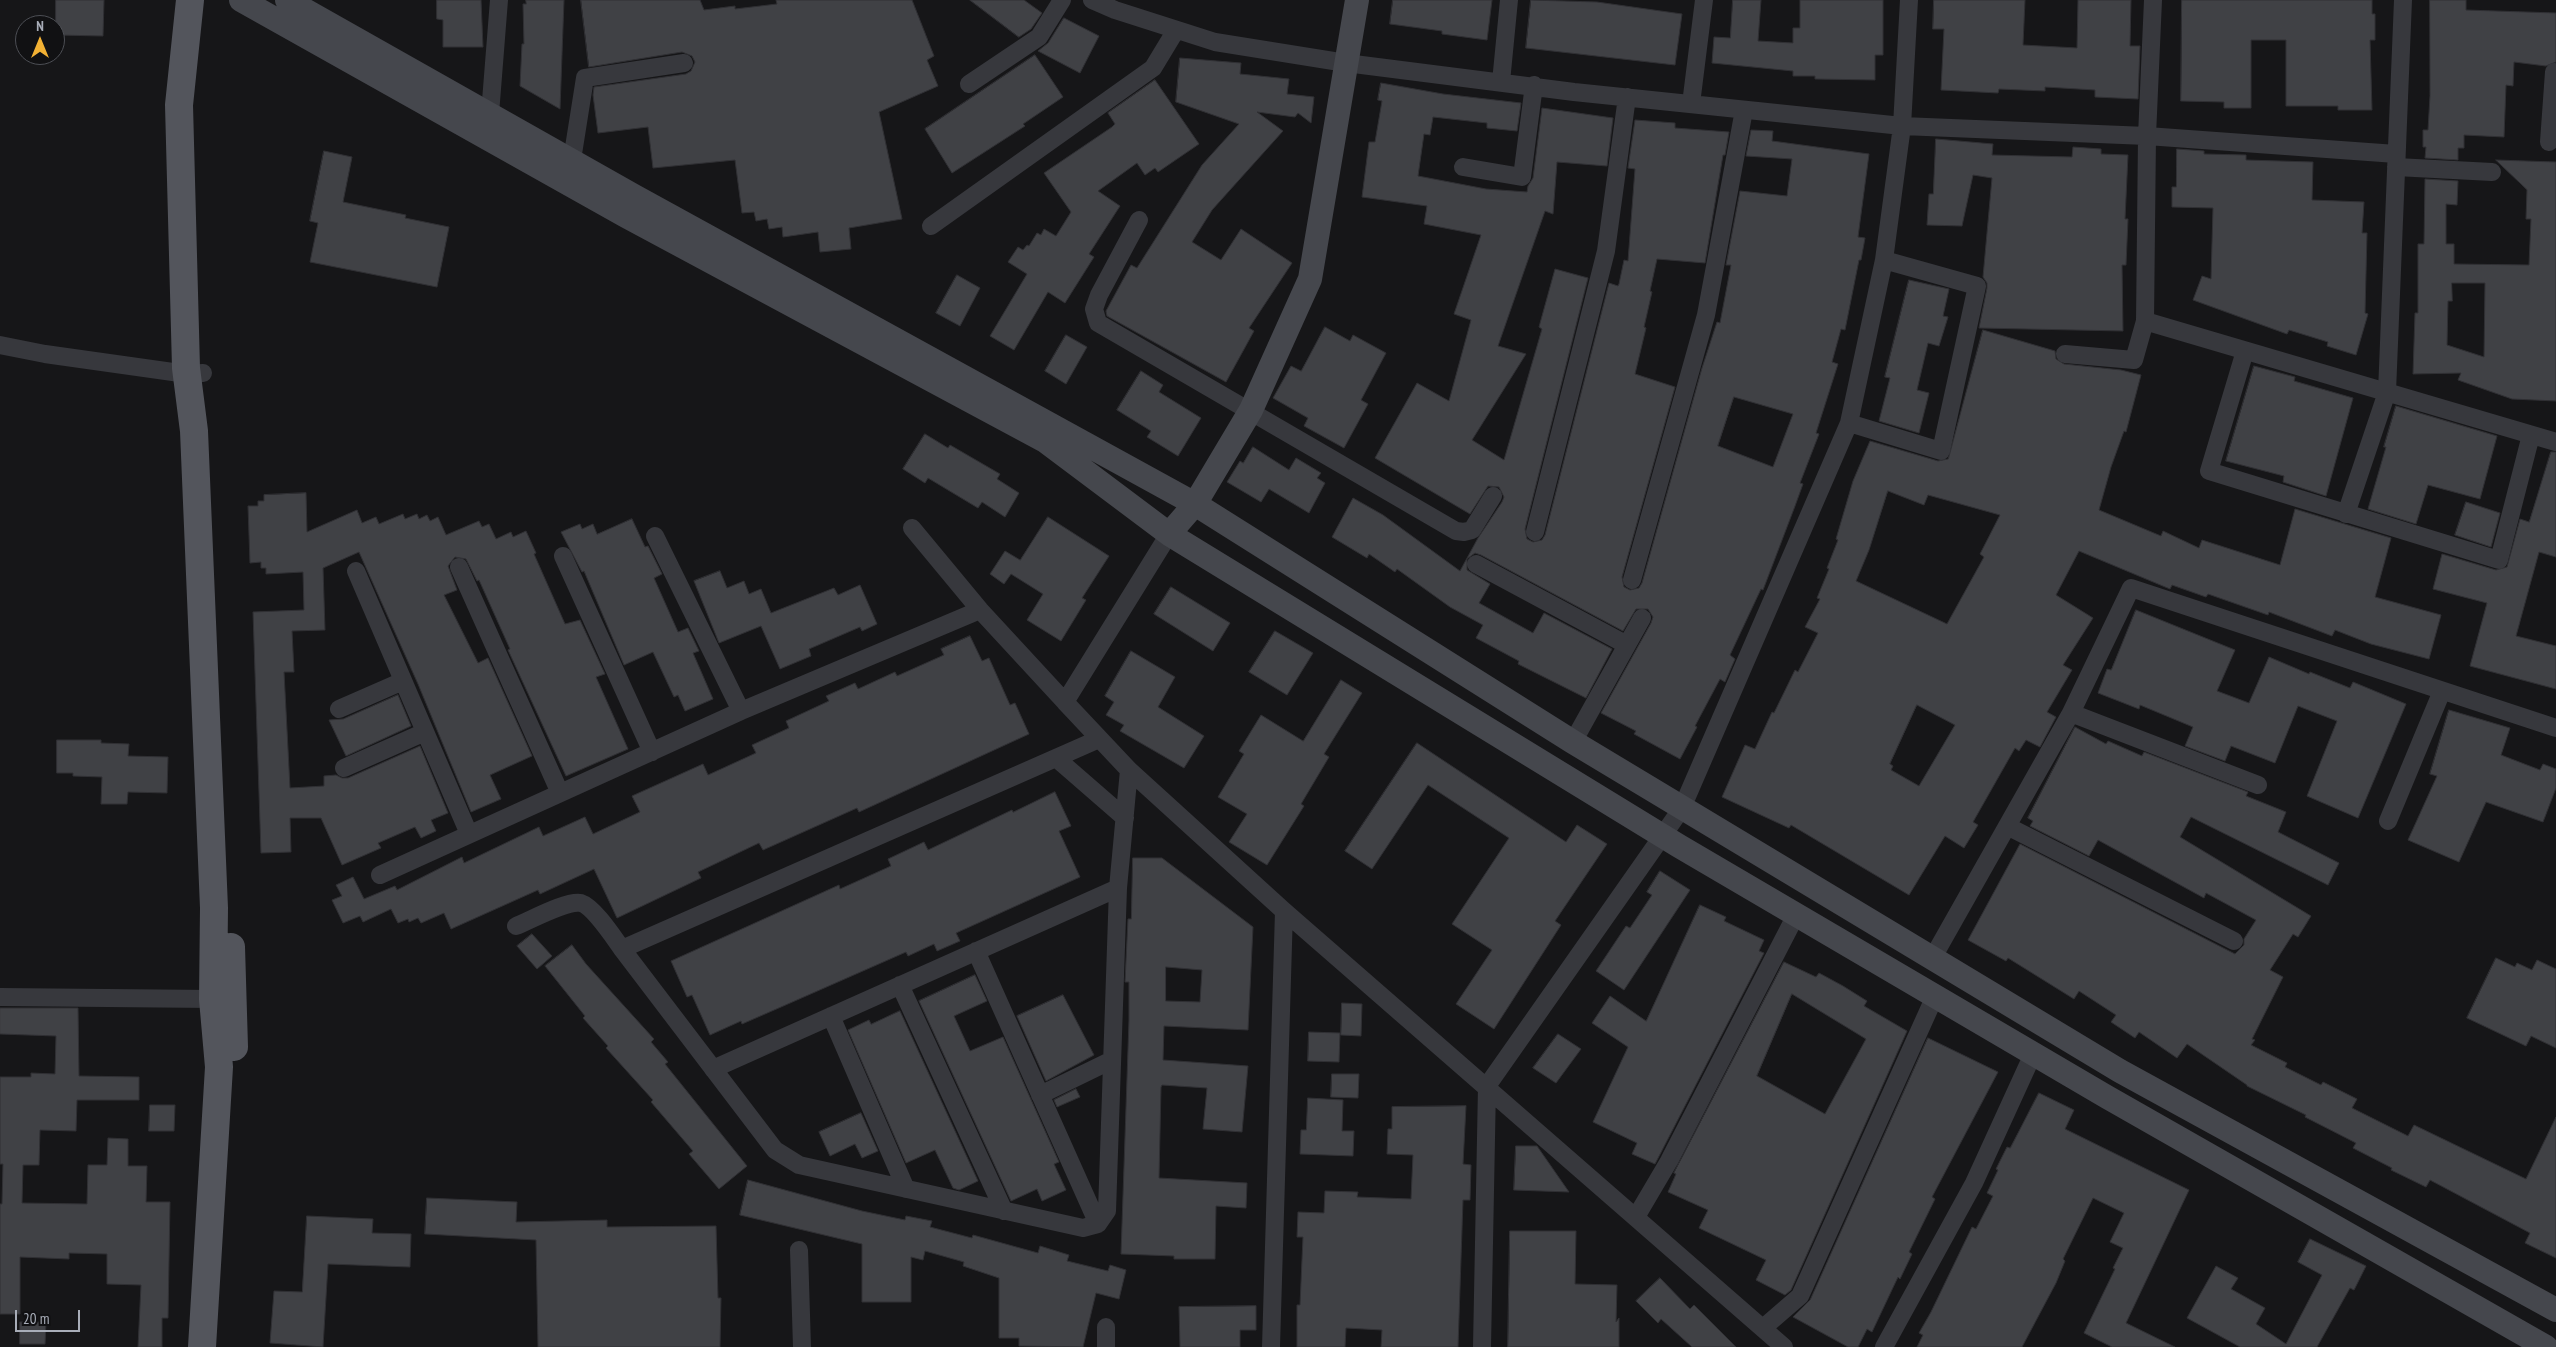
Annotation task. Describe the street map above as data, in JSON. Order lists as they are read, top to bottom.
{
  "scale_bar": "20 m",
  "north": "top"
}
